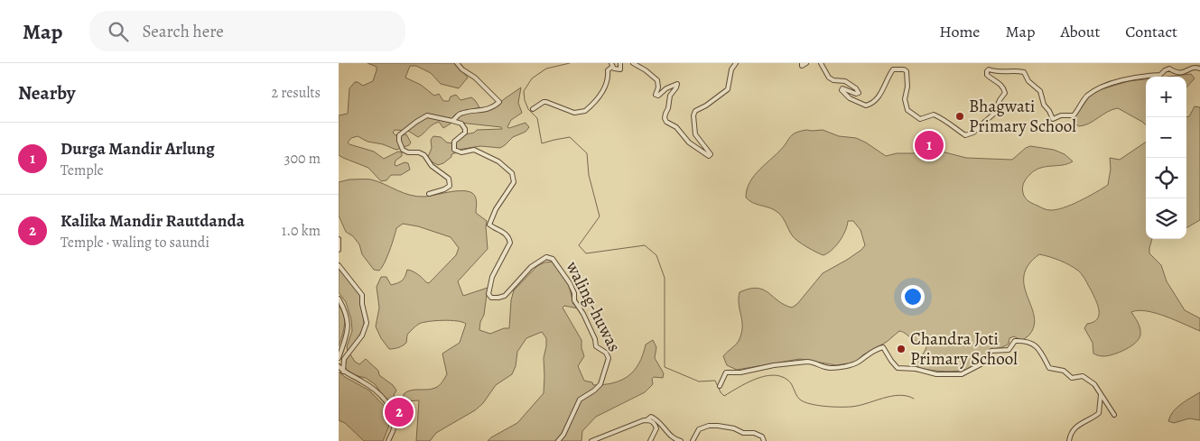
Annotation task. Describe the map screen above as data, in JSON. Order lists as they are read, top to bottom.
{
  "streets": {
    "street": ["waling-huwas"]
  },
  "places": ["Bhagwati Primary School", "Chandra Joti Primary School"],
  "page": {
    "header": "Map",
    "search": "Search here",
    "nav": [
      "Home",
      "Map",
      "About",
      "Contact"
    ],
    "heading": ["Nearby", "2 results"],
    "map_buttons": ["+", "−"],
    "list": [
      {
        "mark": "1",
        "name": "Durga Mandir Arlung",
        "note": "Temple",
        "value": "300 m"
      },
      {
        "mark": "2",
        "name": "Kalika Mandir Rautdanda",
        "note": "Temple · waling to saundi",
        "value": "1.0 km"
      }
    ],
    "pins": ["1", "2"]
  }
}
